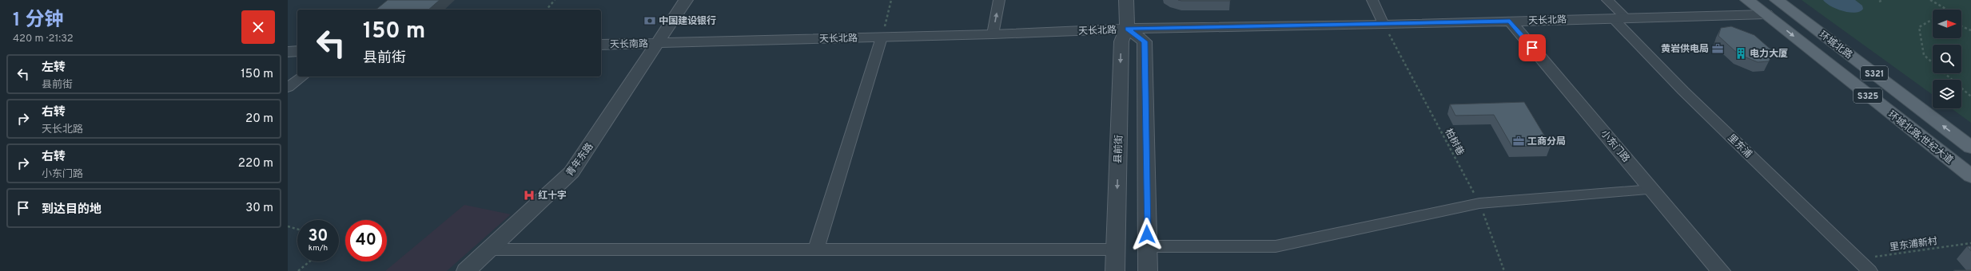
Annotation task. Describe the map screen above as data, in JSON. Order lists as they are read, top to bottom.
{
  "streets": {
    "main road": [
      "环城北路",
      "S321",
      "S325",
      "环城北路;世纪大道"
    ],
    "street": [
      "天长北路",
      "天长南路",
      "小东门路",
      "里东浦",
      "县前街",
      "青年东路"
    ],
    "path": ["柏树巷", "里东浦新村"]
  },
  "crossings": [
    ["天长北路", "天长南路"],
    ["天长北路", "环城北路;世纪大道"],
    ["天长北路", "柏树巷"],
    ["天长北路", "小东门路"],
    ["天长北路", "里东浦"],
    ["天长北路", "县前街"],
    ["天长北路", "青年东路"],
    ["天长南路", "青年东路"],
    ["里东浦", "里东浦新村"]
  ],
  "one_way": ["环城北路", "环城北路;世纪大道"],
  "places": {
    "bank": ["中国建设银行"],
    "office": ["黄岩供电局", "工商分局"],
    "building": ["电力大厦"],
    "hospital": ["红十字"]
  },
  "north": "right",
  "page": {
    "heading": ["1 分钟", "420 m · 21:32"],
    "turn": ["150 m", "县前街"],
    "list": [
      {
        "name": "左转",
        "note": "县前街",
        "value": "150 m"
      },
      {
        "name": "右转",
        "note": "天长北路",
        "value": "20 m"
      },
      {
        "name": "右转",
        "note": "小东门路",
        "value": "220 m"
      },
      {
        "name": "到达目的地",
        "value": "30 m"
      }
    ],
    "speed": "30 km/h",
    "limit": "40"
  }
}
